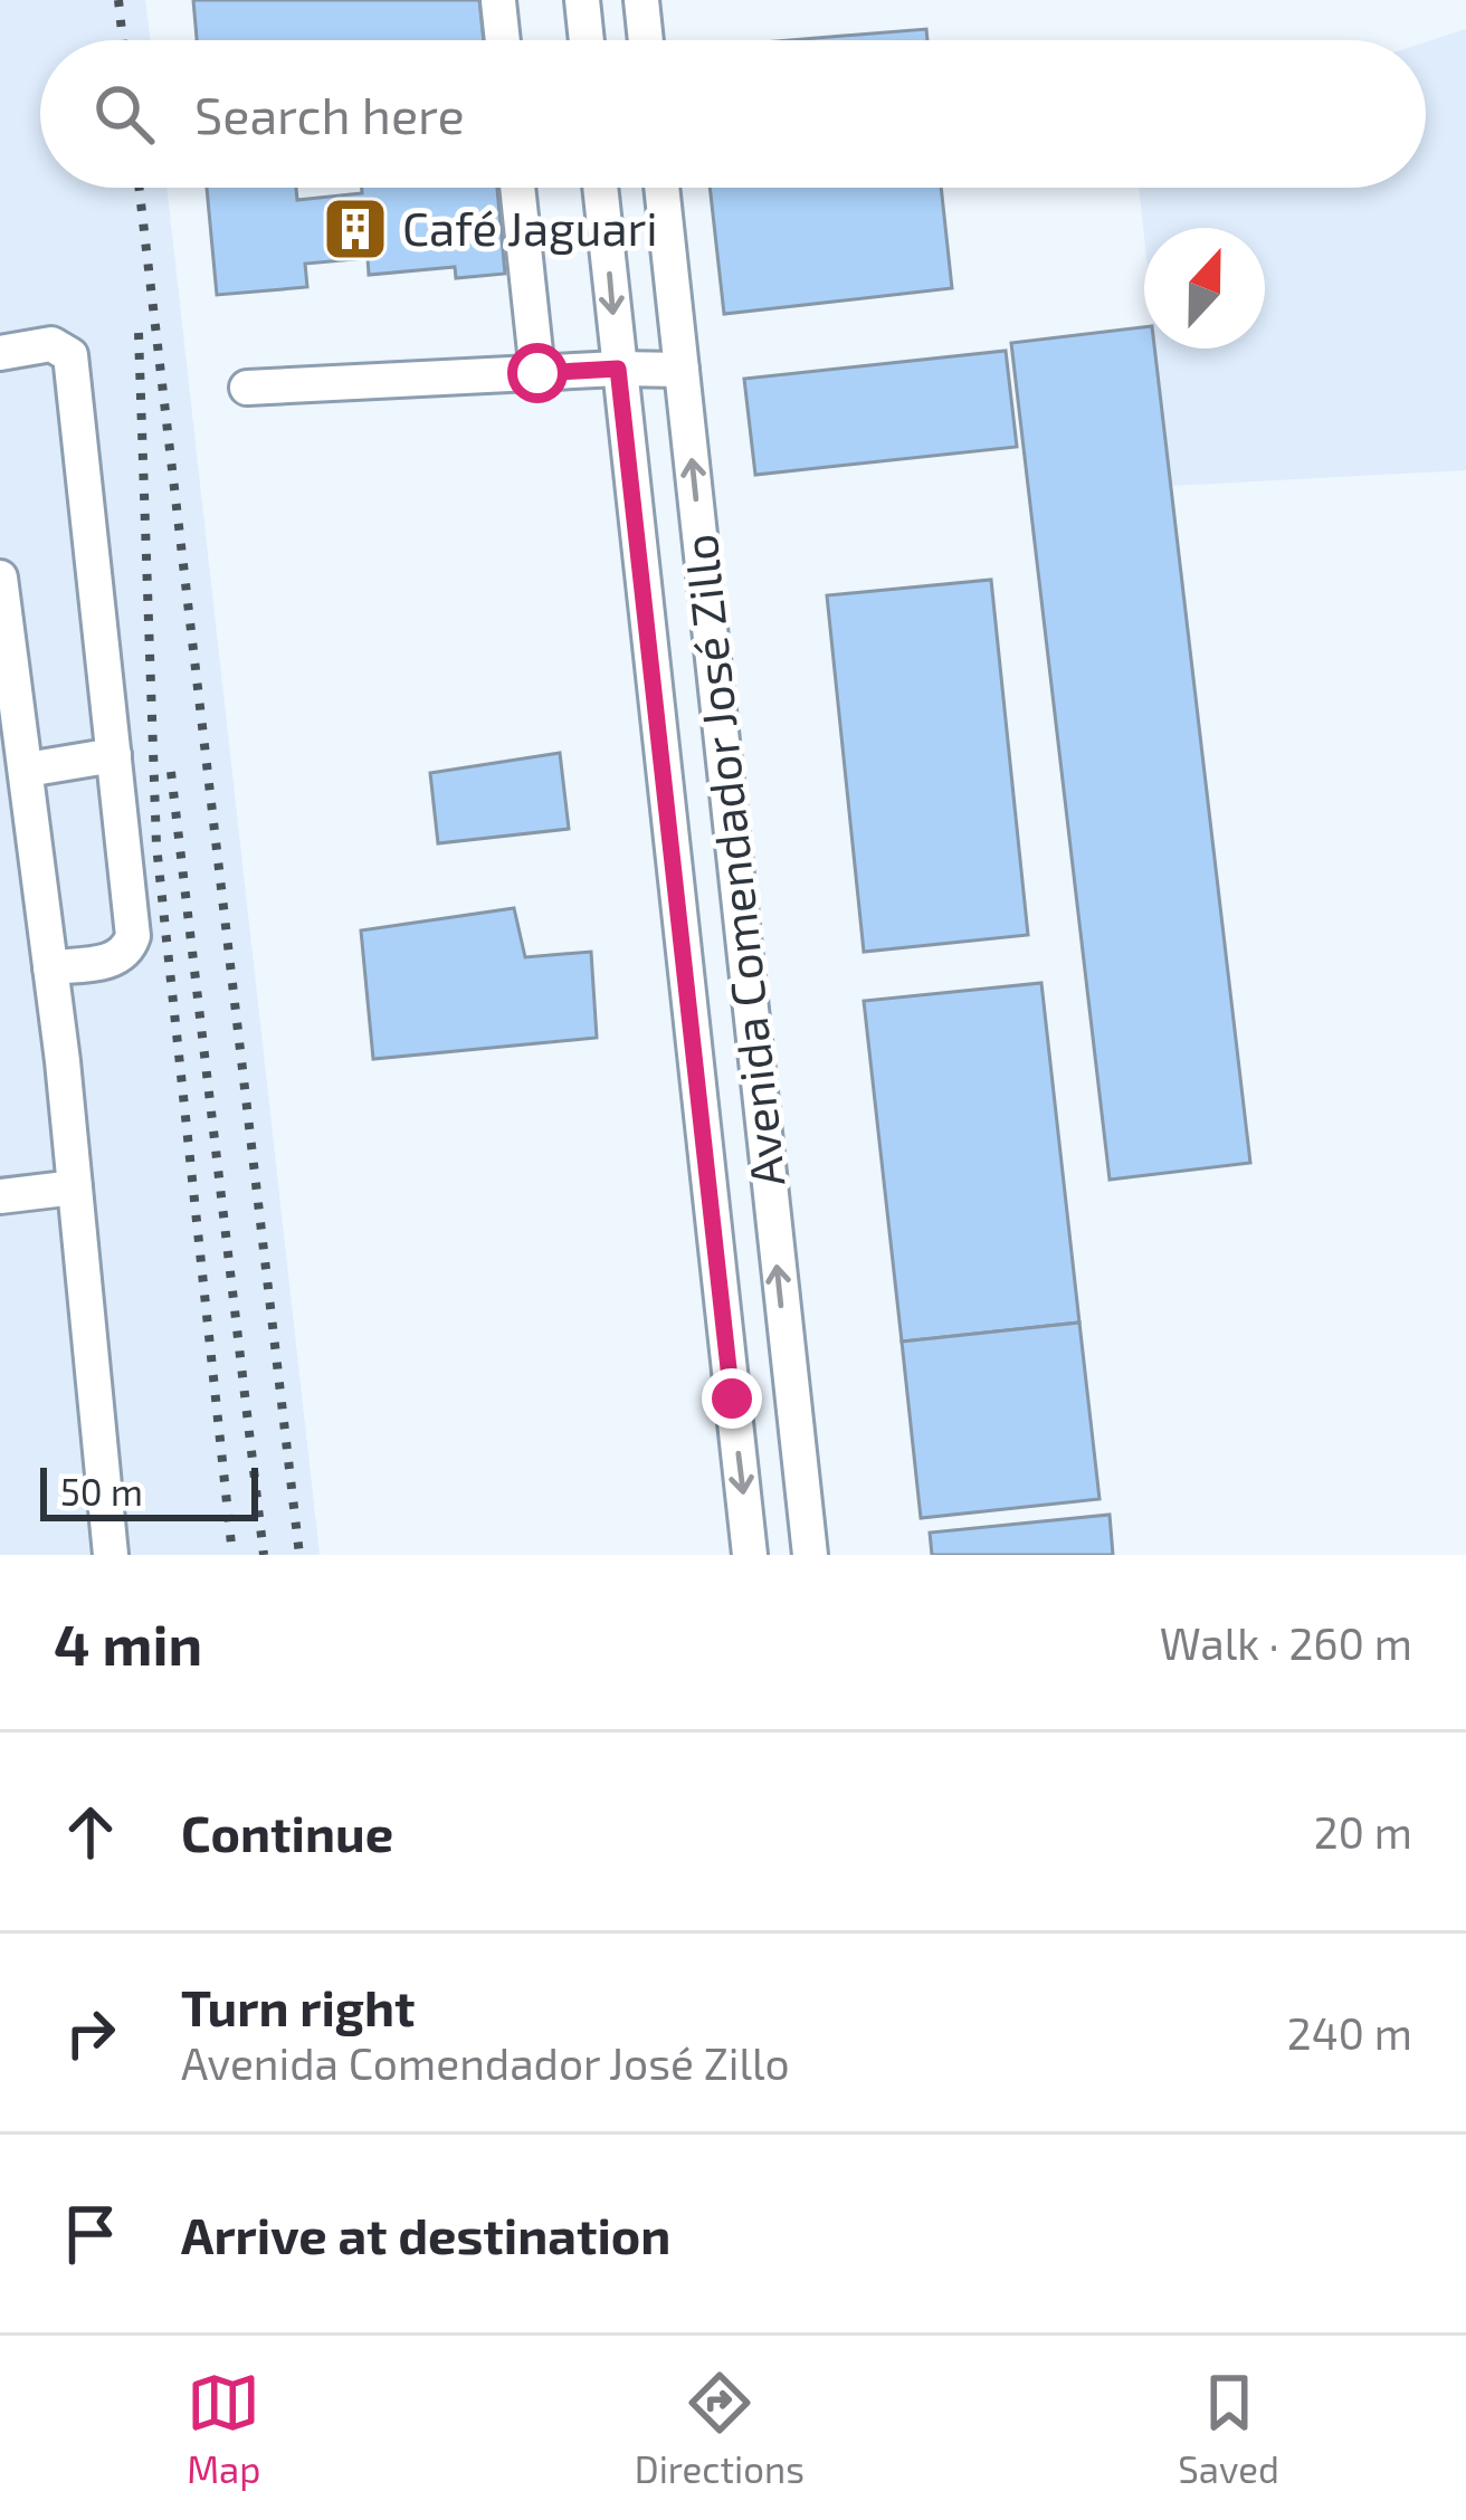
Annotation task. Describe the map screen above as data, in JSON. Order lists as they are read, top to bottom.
{
  "streets": {
    "street": ["Avenida Comendador José Zillo"]
  },
  "places": {
    "building": ["Café Jaguari"]
  },
  "scale_bar": "50 m",
  "north": "top",
  "page": {
    "search": "Search here",
    "scale": "50 m",
    "heading": ["4 min", "Walk · 260 m"],
    "list": [
      ["Continue", "20 m"],
      ["Turn right", "Avenida Comendador José Zillo", "240 m"],
      "Arrive at destination"
    ],
    "nav": ["Map", "Directions", "Saved"]
  }
}
